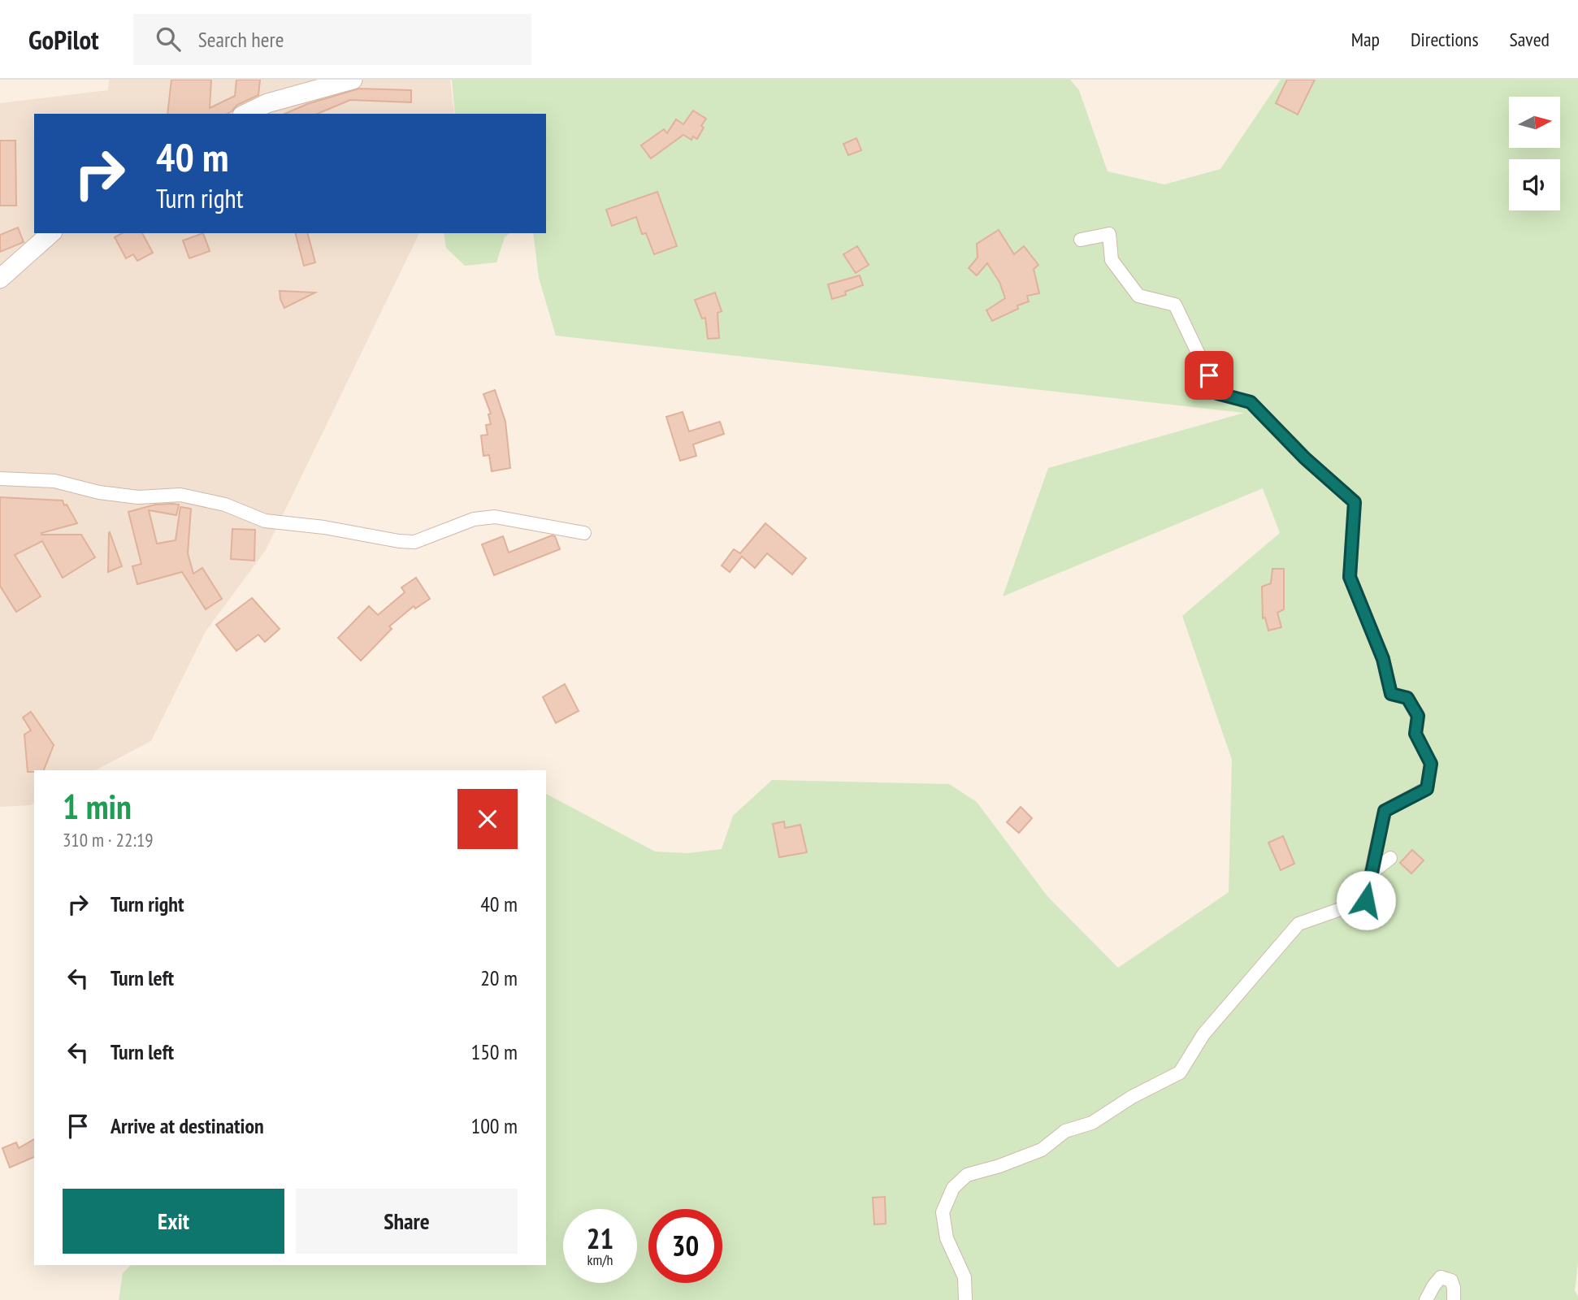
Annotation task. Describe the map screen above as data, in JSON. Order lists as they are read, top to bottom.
{
  "north": "right",
  "page": {
    "header": "GoPilot",
    "search": "Search here",
    "nav": ["Map", "Directions", "Saved"],
    "turn": ["40 m", "Turn right"],
    "heading": ["1 min", "310 m · 22:19"],
    "list": [
      {
        "name": "Turn right",
        "value": "40 m"
      },
      {
        "name": "Turn left",
        "value": "20 m"
      },
      {
        "name": "Turn left",
        "value": "150 m"
      },
      {
        "name": "Arrive at destination",
        "value": "100 m"
      }
    ],
    "buttons": ["Exit", "Share"],
    "speed": "21 km/h",
    "limit": "30"
  }
}
